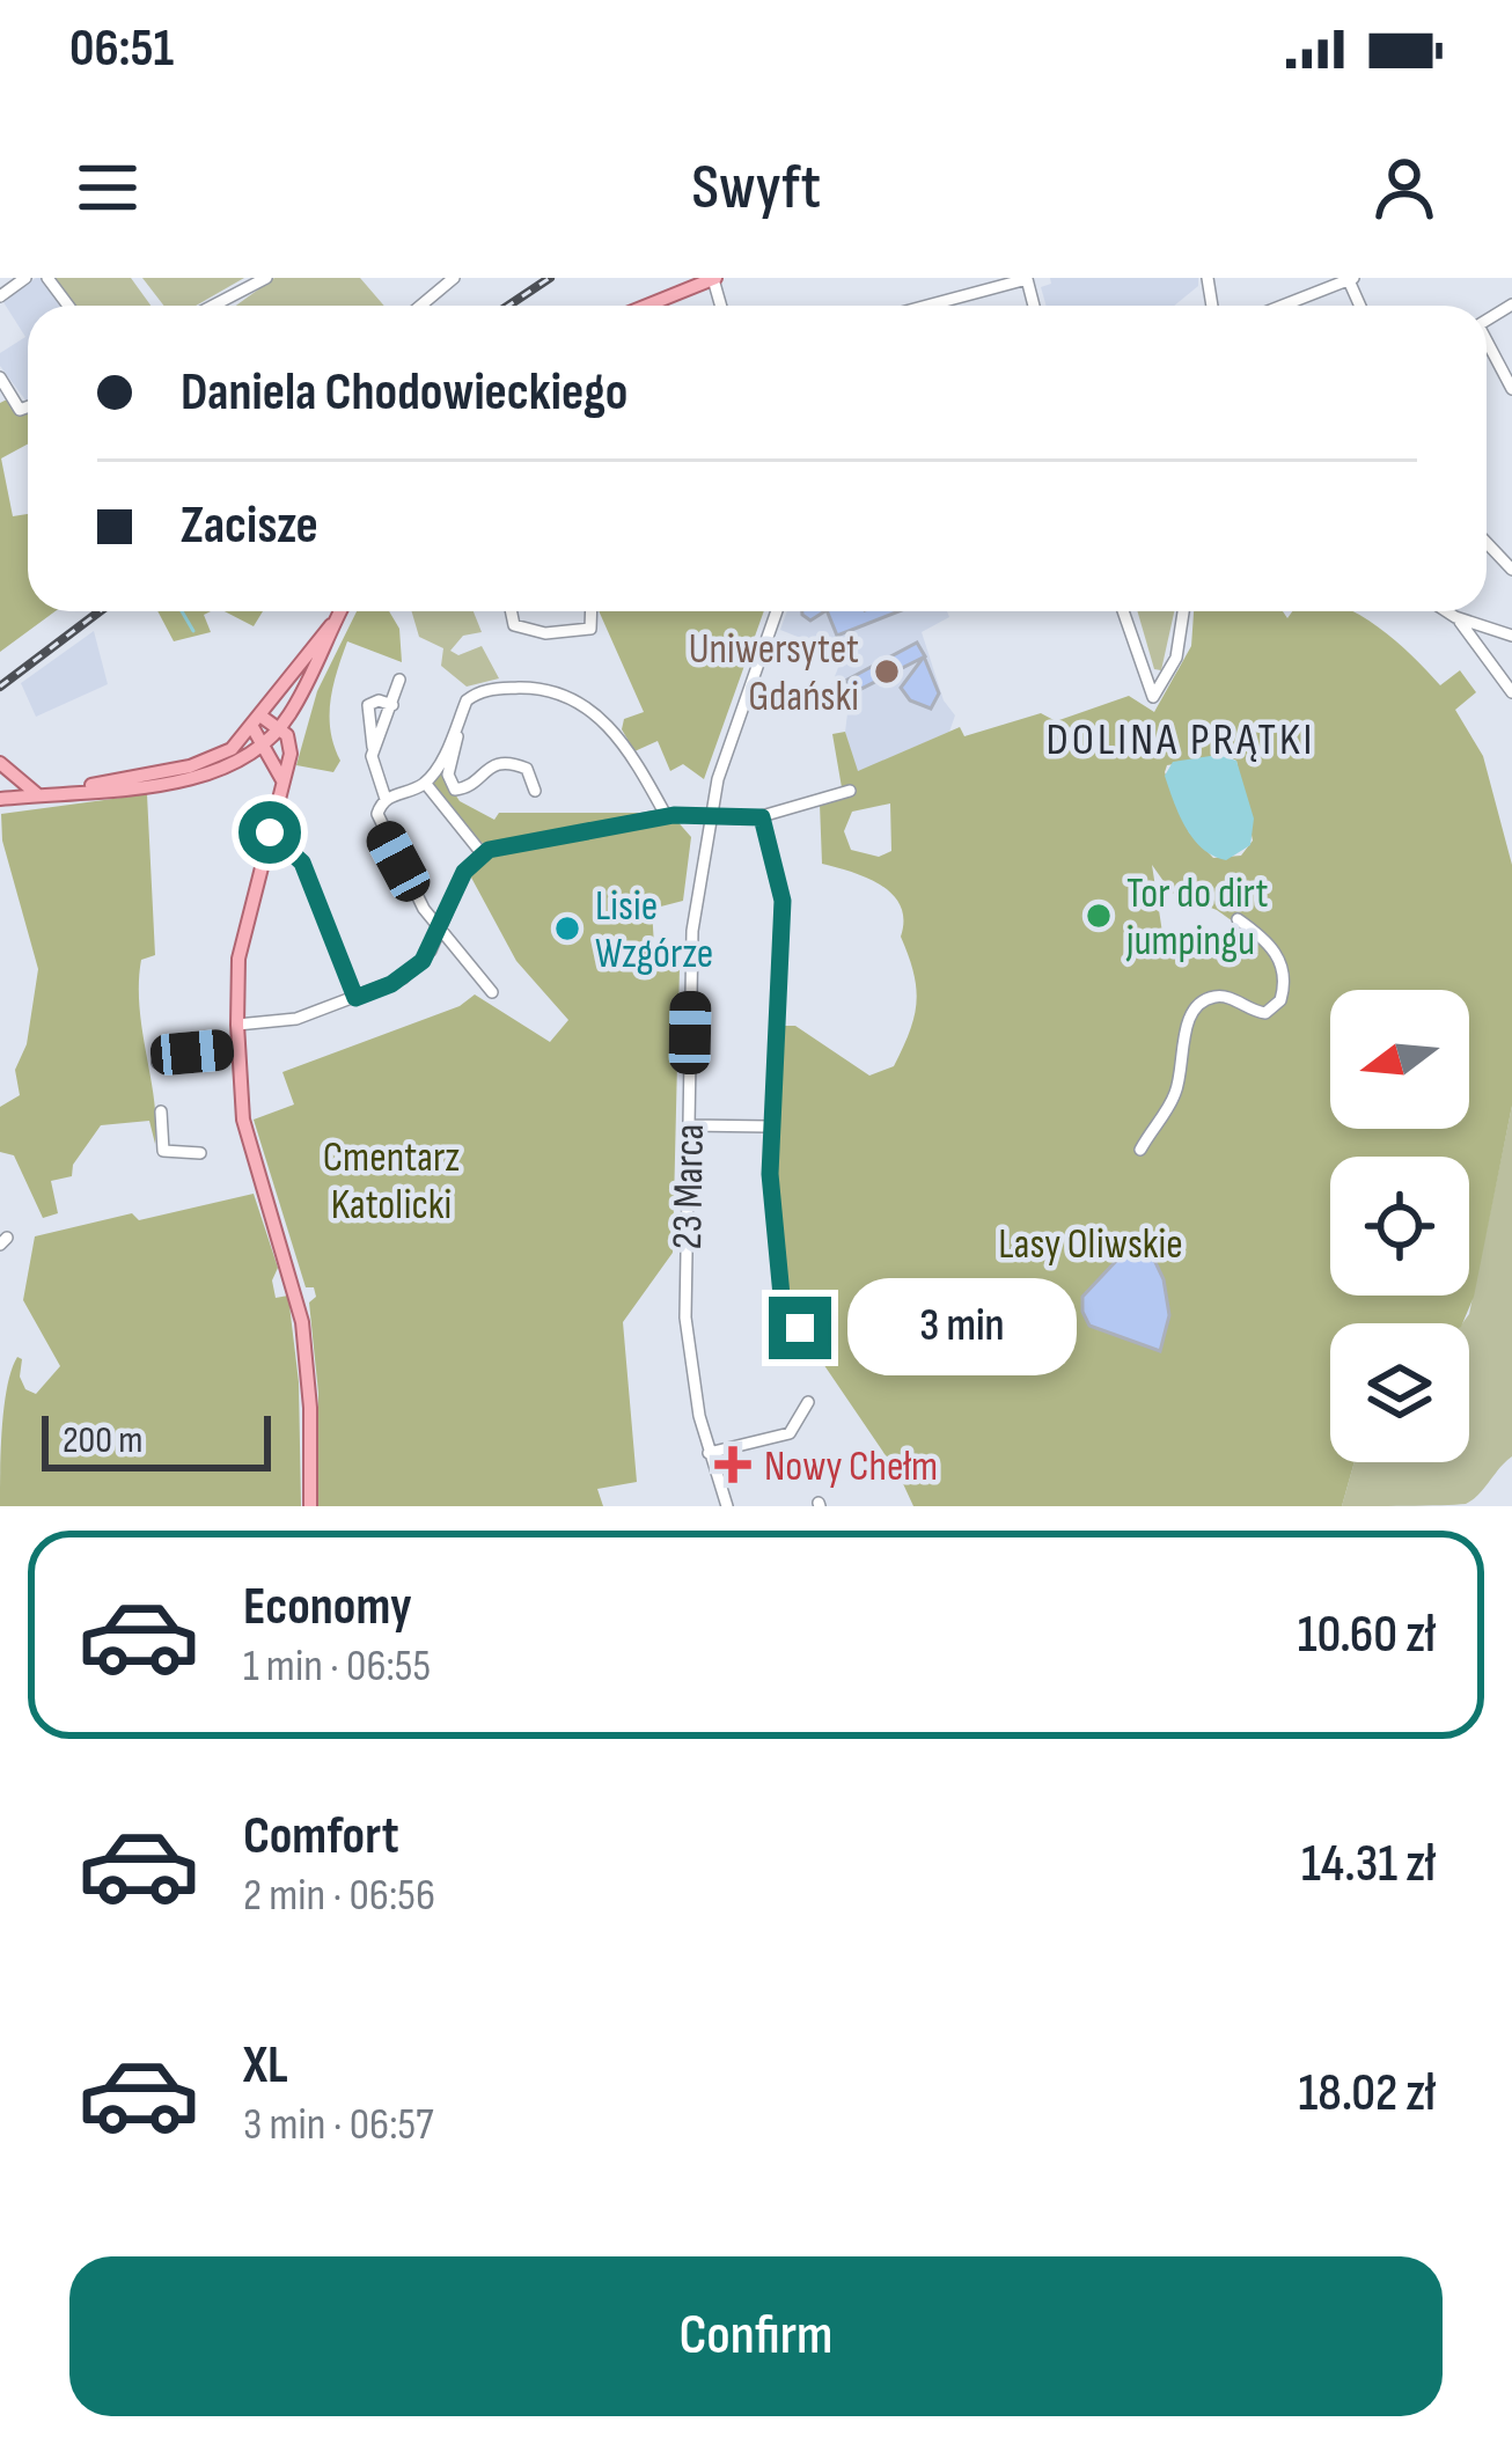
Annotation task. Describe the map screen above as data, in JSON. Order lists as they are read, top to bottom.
{
  "streets": {
    "street": ["23 Marca"]
  },
  "districts": ["DOLINA PRĄTKI"],
  "parks": ["Cmentarz Katolicki", "Lasy Oliwskie"],
  "places": {
    "other": ["Uniwersytet Gdański", "Tor do dirt jumpingu", "Lisie Wzgórze"],
    "health": ["Nowy Chełm"]
  },
  "scale_bar": "200 m",
  "north": "left",
  "page": {
    "status": "06:51",
    "header": "Swyft",
    "banner": ["Daniela Chodowieckiego", "Zacisze"],
    "bubble": "3 min",
    "scale": "200 m",
    "list": [
      {
        "name": "Economy",
        "note": "1 min · 06:55",
        "value": "10.60 zł"
      },
      {
        "name": "Comfort",
        "note": "2 min · 06:56",
        "value": "14.31 zł"
      },
      {
        "name": "XL",
        "note": "3 min · 06:57",
        "value": "18.02 zł"
      }
    ],
    "buttons": "Confirm"
  }
}
